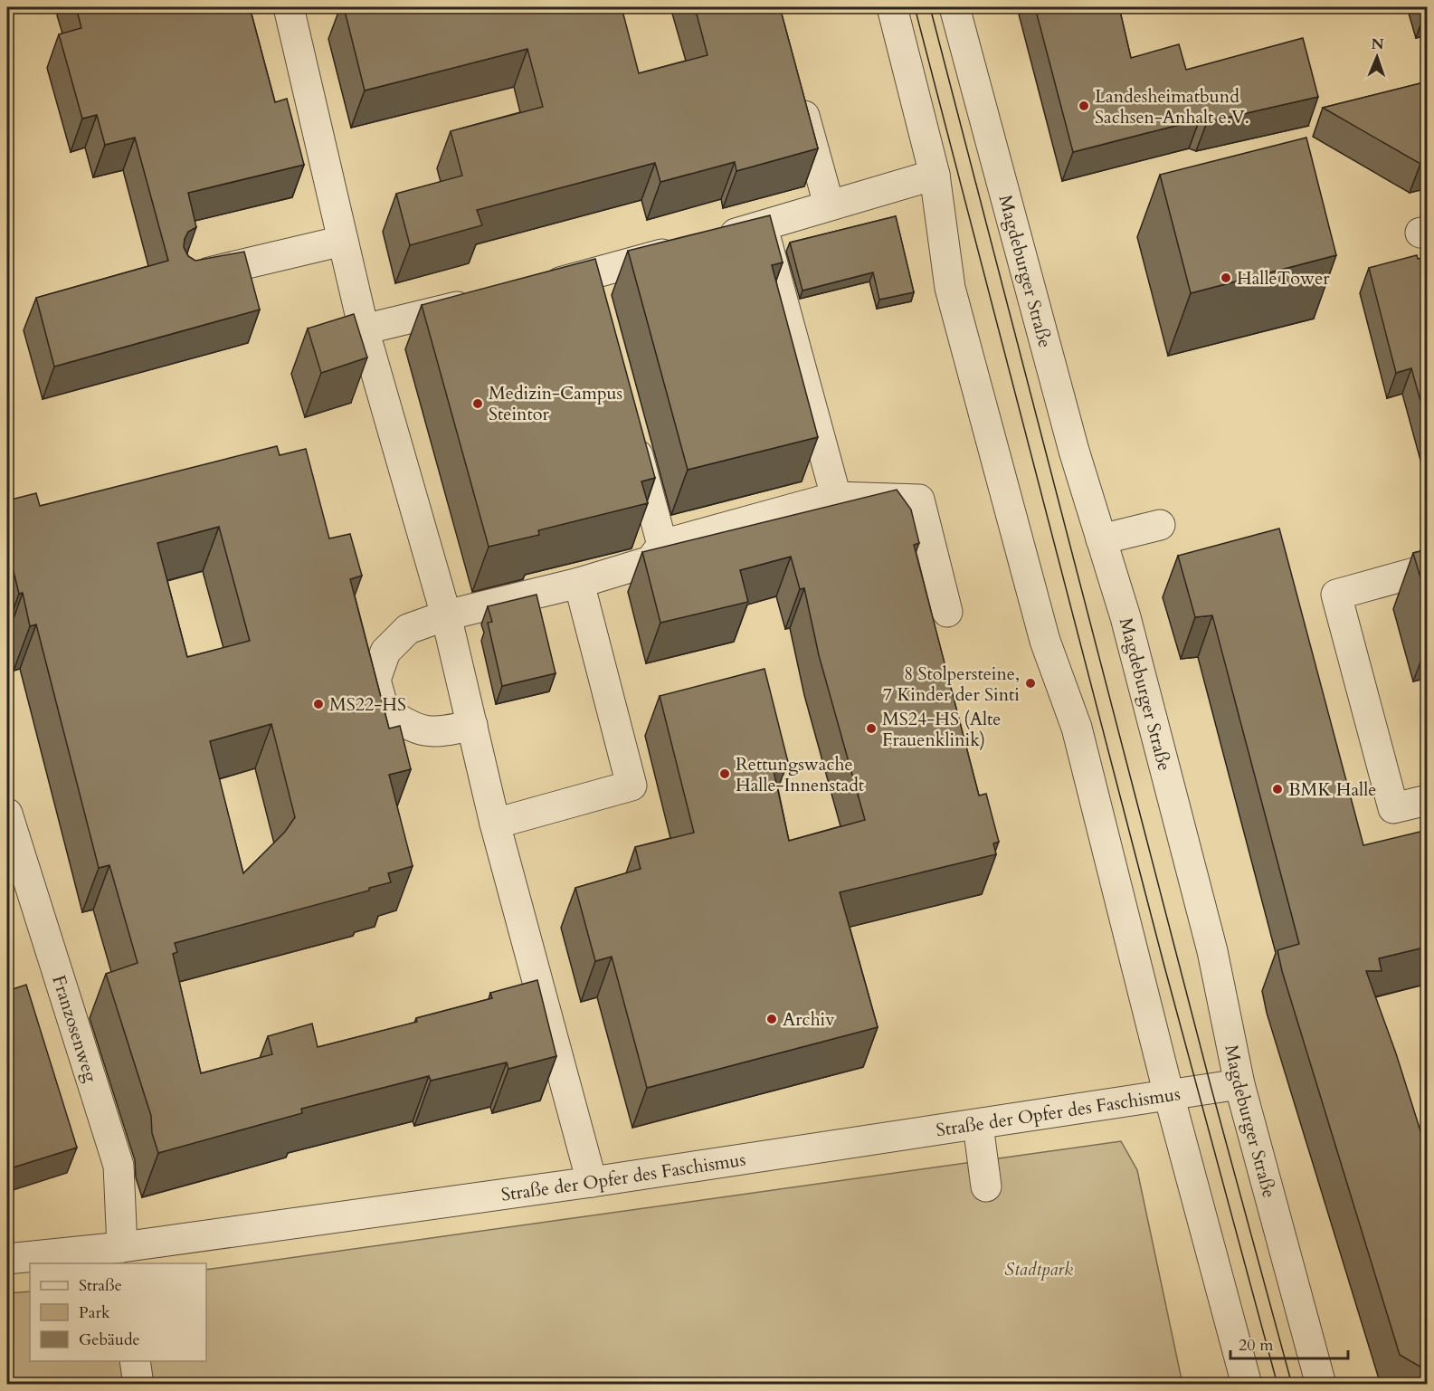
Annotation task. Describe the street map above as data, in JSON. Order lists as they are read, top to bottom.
{
  "streets": {
    "street": ["Magdeburger Straße", "Franzosenweg", "Straße der Opfer des Faschismus"]
  },
  "crossings": [
    ["Magdeburger Straße", "Straße der Opfer des Faschismus"],
    ["Franzosenweg", "Straße der Opfer des Faschismus"]
  ],
  "parks": ["Stadtpark"],
  "places": [
    "Landesheimatbund Sachsen-Anhalt e.V.",
    "HalleTower",
    "Medizin-Campus Steintor",
    "8 Stolpersteine, 7 Kinder der Sinti",
    "MS22-HS",
    "MS24-HS (Alte Frauenklinik)",
    "Rettungswache Halle-Innenstadt",
    "BMK Halle",
    "Archiv"
  ],
  "legend": ["Straße", "Park", "Gebäude"],
  "scale_bar": "20 m",
  "north": "top"
}
